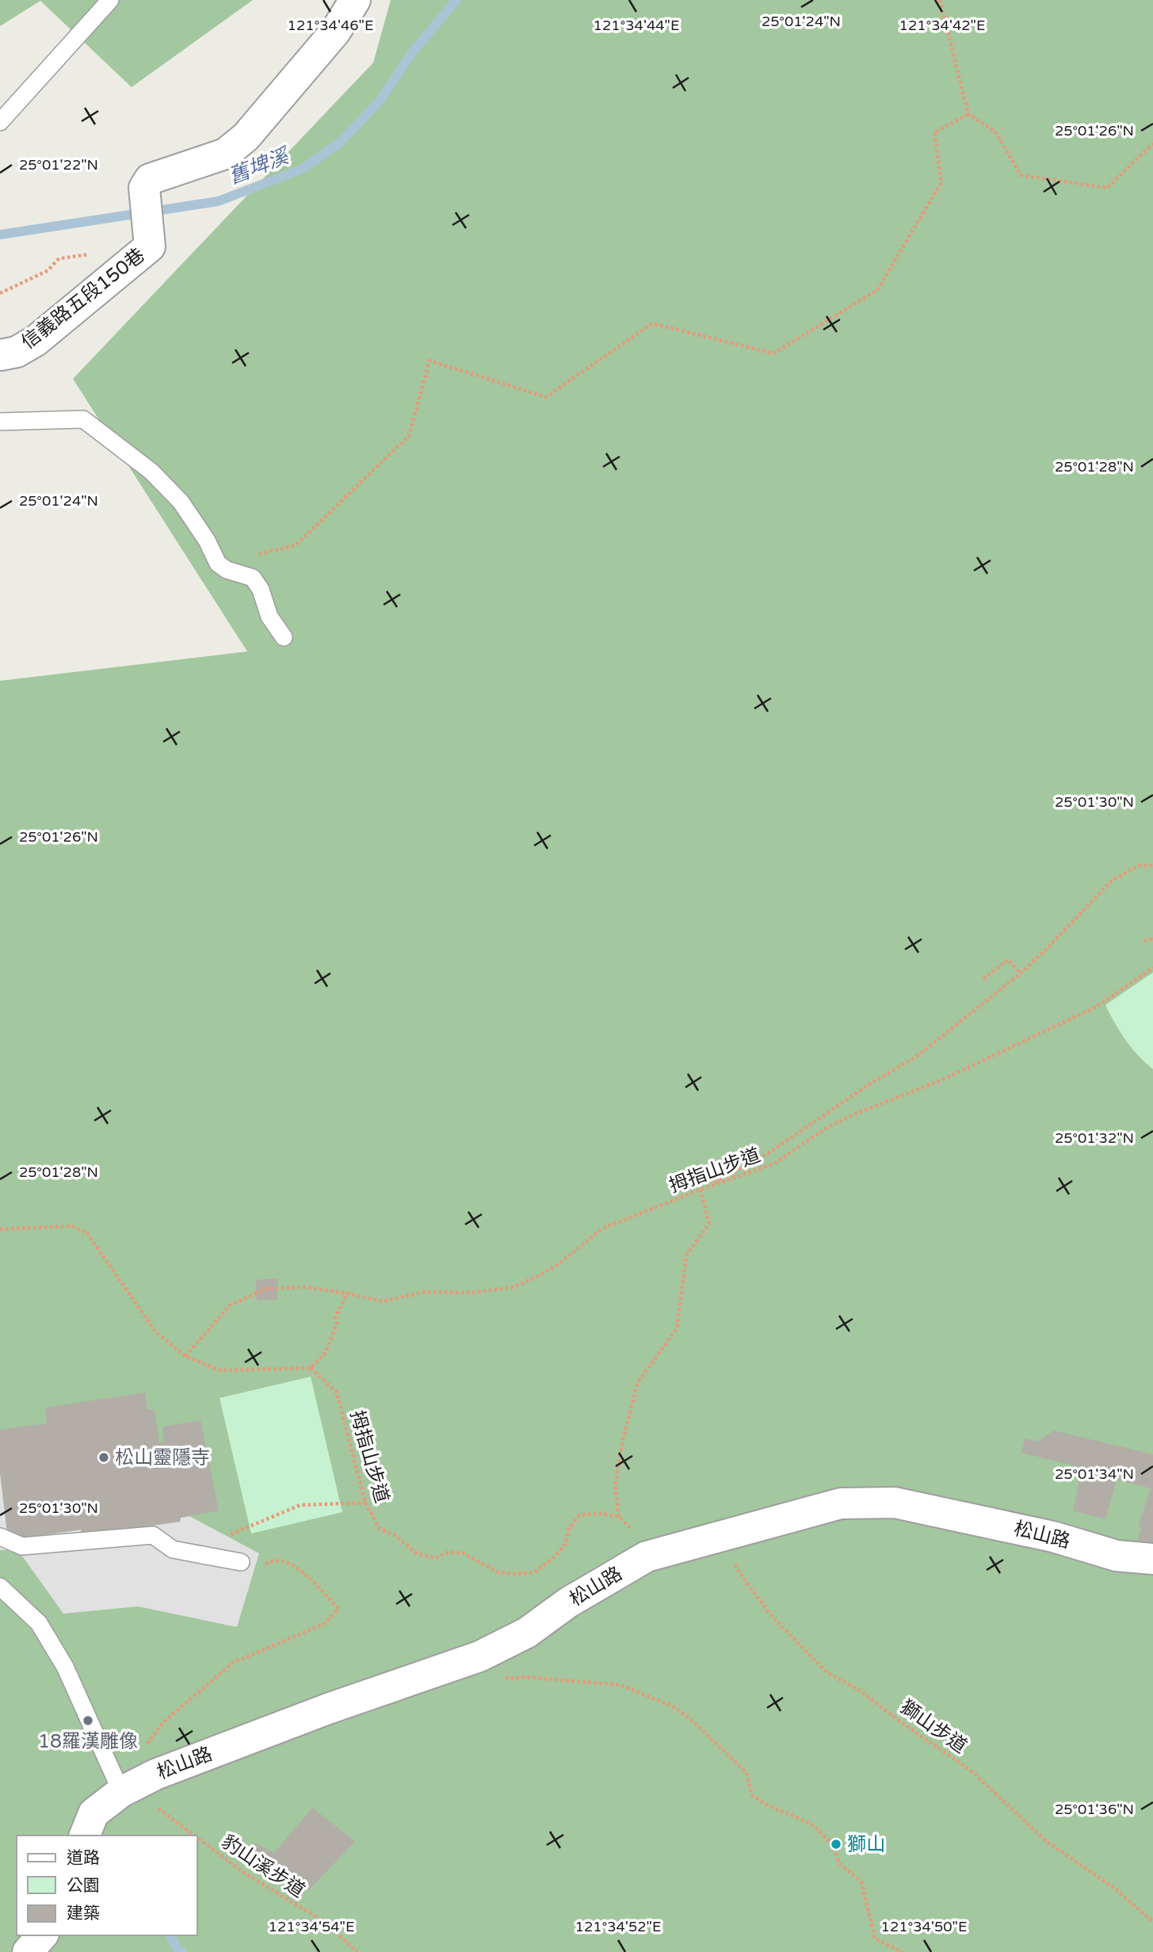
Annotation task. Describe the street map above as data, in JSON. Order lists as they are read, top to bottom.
{
  "streets": {
    "street": ["信義路五段150巷", "松山路"],
    "path": ["拇指山步道", "獅山步道", "豹山溪步道"]
  },
  "crossings": [
    ["松山路", "獅山步道"],
    ["松山路", "豹山溪步道"]
  ],
  "water": ["舊埤溪"],
  "places": ["松山靈隱寺", "18羅漢雕像", "獅山"],
  "legend": ["道路", "公園", "建築"],
  "coordinates": [
    "25°01'24\"N",
    "121°34'46\"E",
    "121°34'44\"E",
    "121°34'42\"E",
    "25°01'26\"N",
    "25°01'22\"N",
    "25°01'28\"N",
    "25°01'30\"N",
    "25°01'32\"N",
    "25°01'34\"N",
    "25°01'36\"N",
    "121°34'54\"E",
    "121°34'52\"E",
    "121°34'50\"E"
  ]
}
